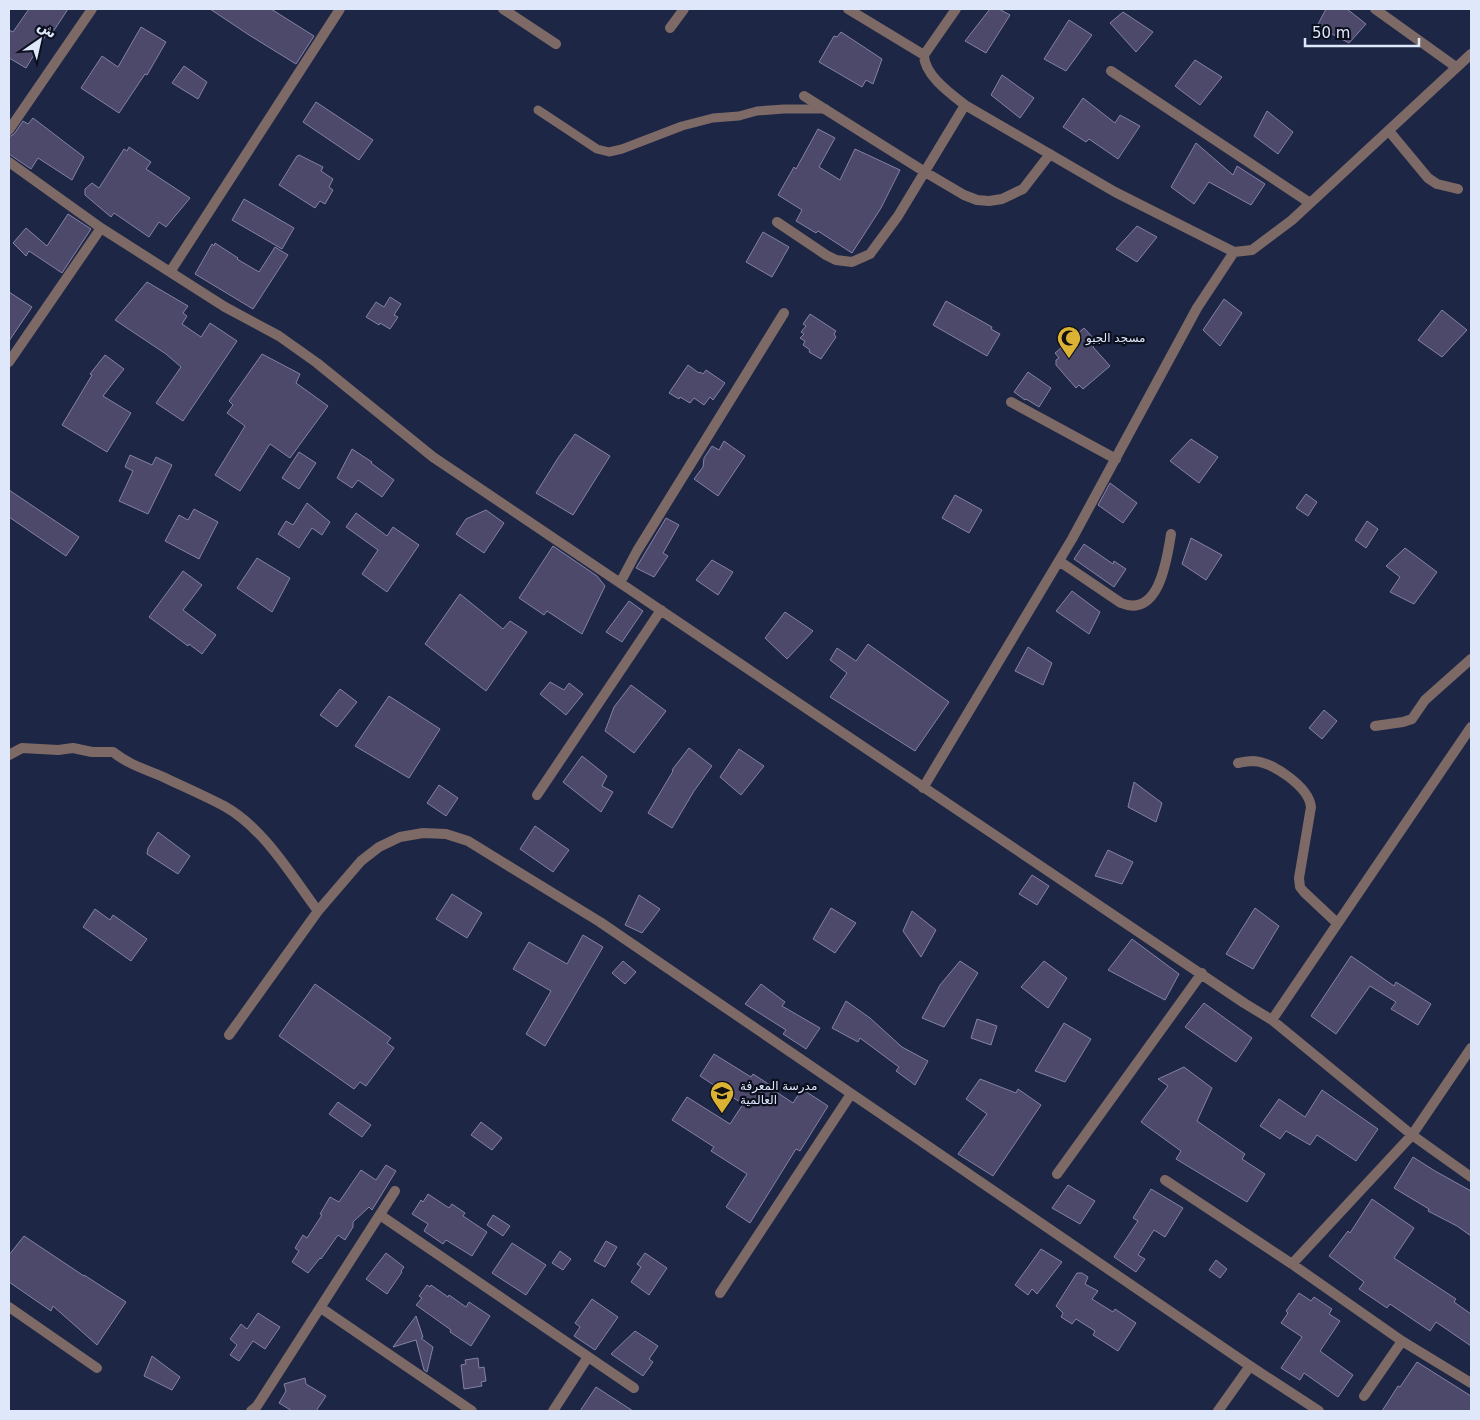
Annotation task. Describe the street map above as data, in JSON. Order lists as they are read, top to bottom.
{
  "places": {
    "mosque": ["مسجد الجبو"],
    "school or university": ["مدرسة المعرفة العالمية"]
  },
  "scale_bar": "50 m",
  "north": "top right"
}
